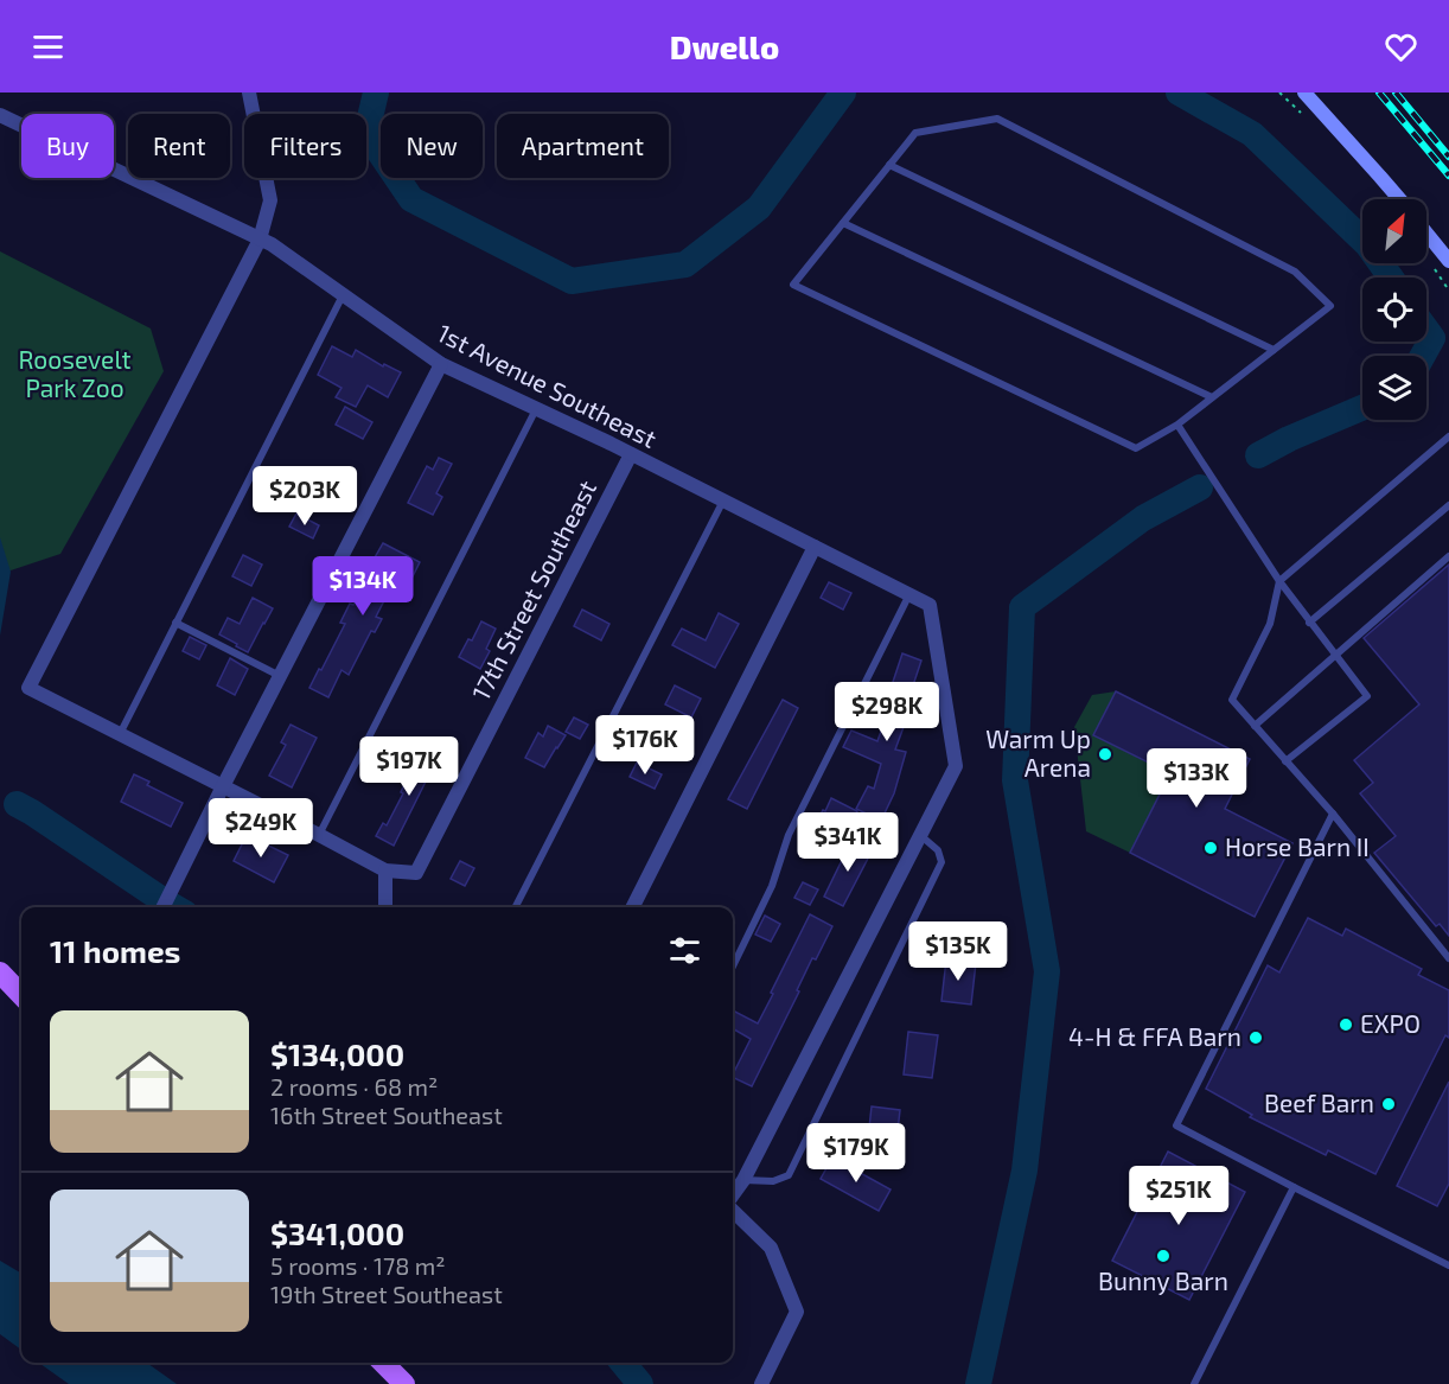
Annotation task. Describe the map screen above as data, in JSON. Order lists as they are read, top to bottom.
{
  "streets": {
    "street": ["1st Avenue Southeast", "17th Street Southeast"]
  },
  "crossings": [
    ["1st Avenue Southeast", "17th Street Southeast"]
  ],
  "parks": ["Roosevelt Park Zoo"],
  "places": [
    "Warm Up Arena",
    "Horse Barn II",
    "EXPO",
    "4-H & FFA Barn",
    "Beef Barn",
    "Bunny Barn"
  ],
  "north": "top right",
  "page": {
    "header": "Dwello",
    "chip": [
      "Buy",
      "Rent",
      "Filters",
      "New",
      "Apartment"
    ],
    "price": [
      "$203K",
      "$134K",
      "$298K",
      "$176K",
      "$197K",
      "$133K",
      "$249K",
      "$341K",
      "$135K",
      "$179K",
      "$251K"
    ],
    "heading": "11 homes",
    "list": [
      {
        "name": "$134,000",
        "note": "2 rooms · 68 m² · 16th Street Southeast"
      },
      {
        "name": "$341,000",
        "note": "5 rooms · 178 m² · 19th Street Southeast"
      }
    ]
  }
}
